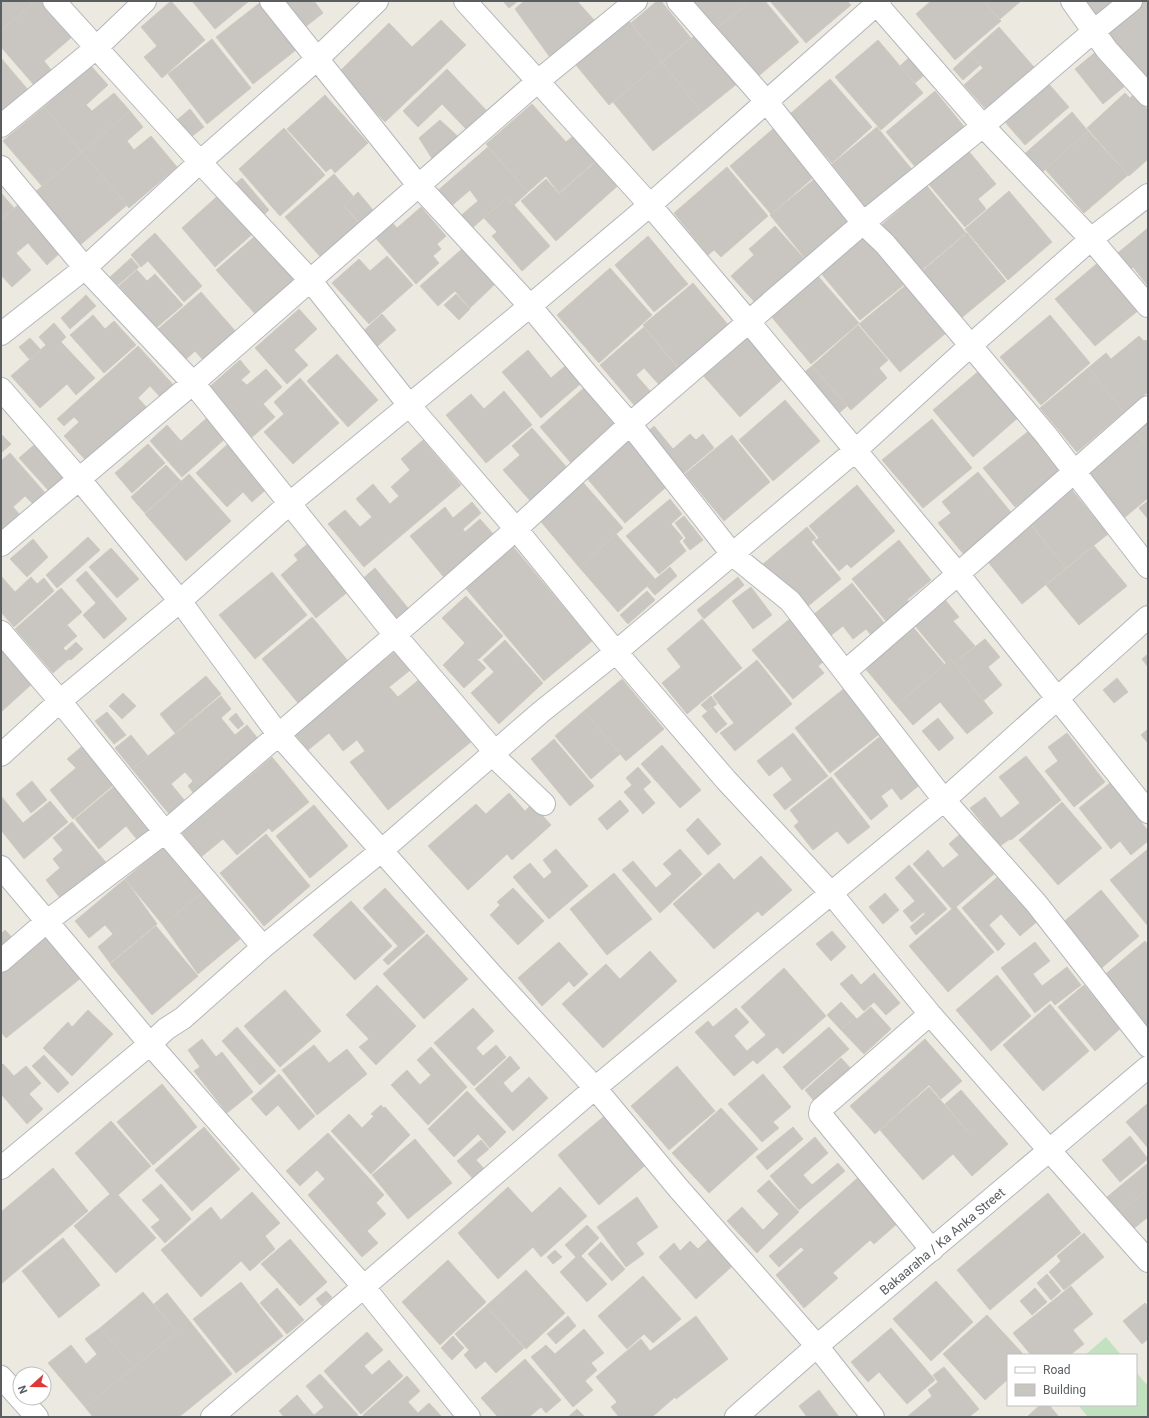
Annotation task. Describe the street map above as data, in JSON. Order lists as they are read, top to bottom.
{
  "streets": {
    "street": ["Bakaaraha / Ka Anka Street"]
  },
  "legend": ["Road", "Building"],
  "north": "left"
}
